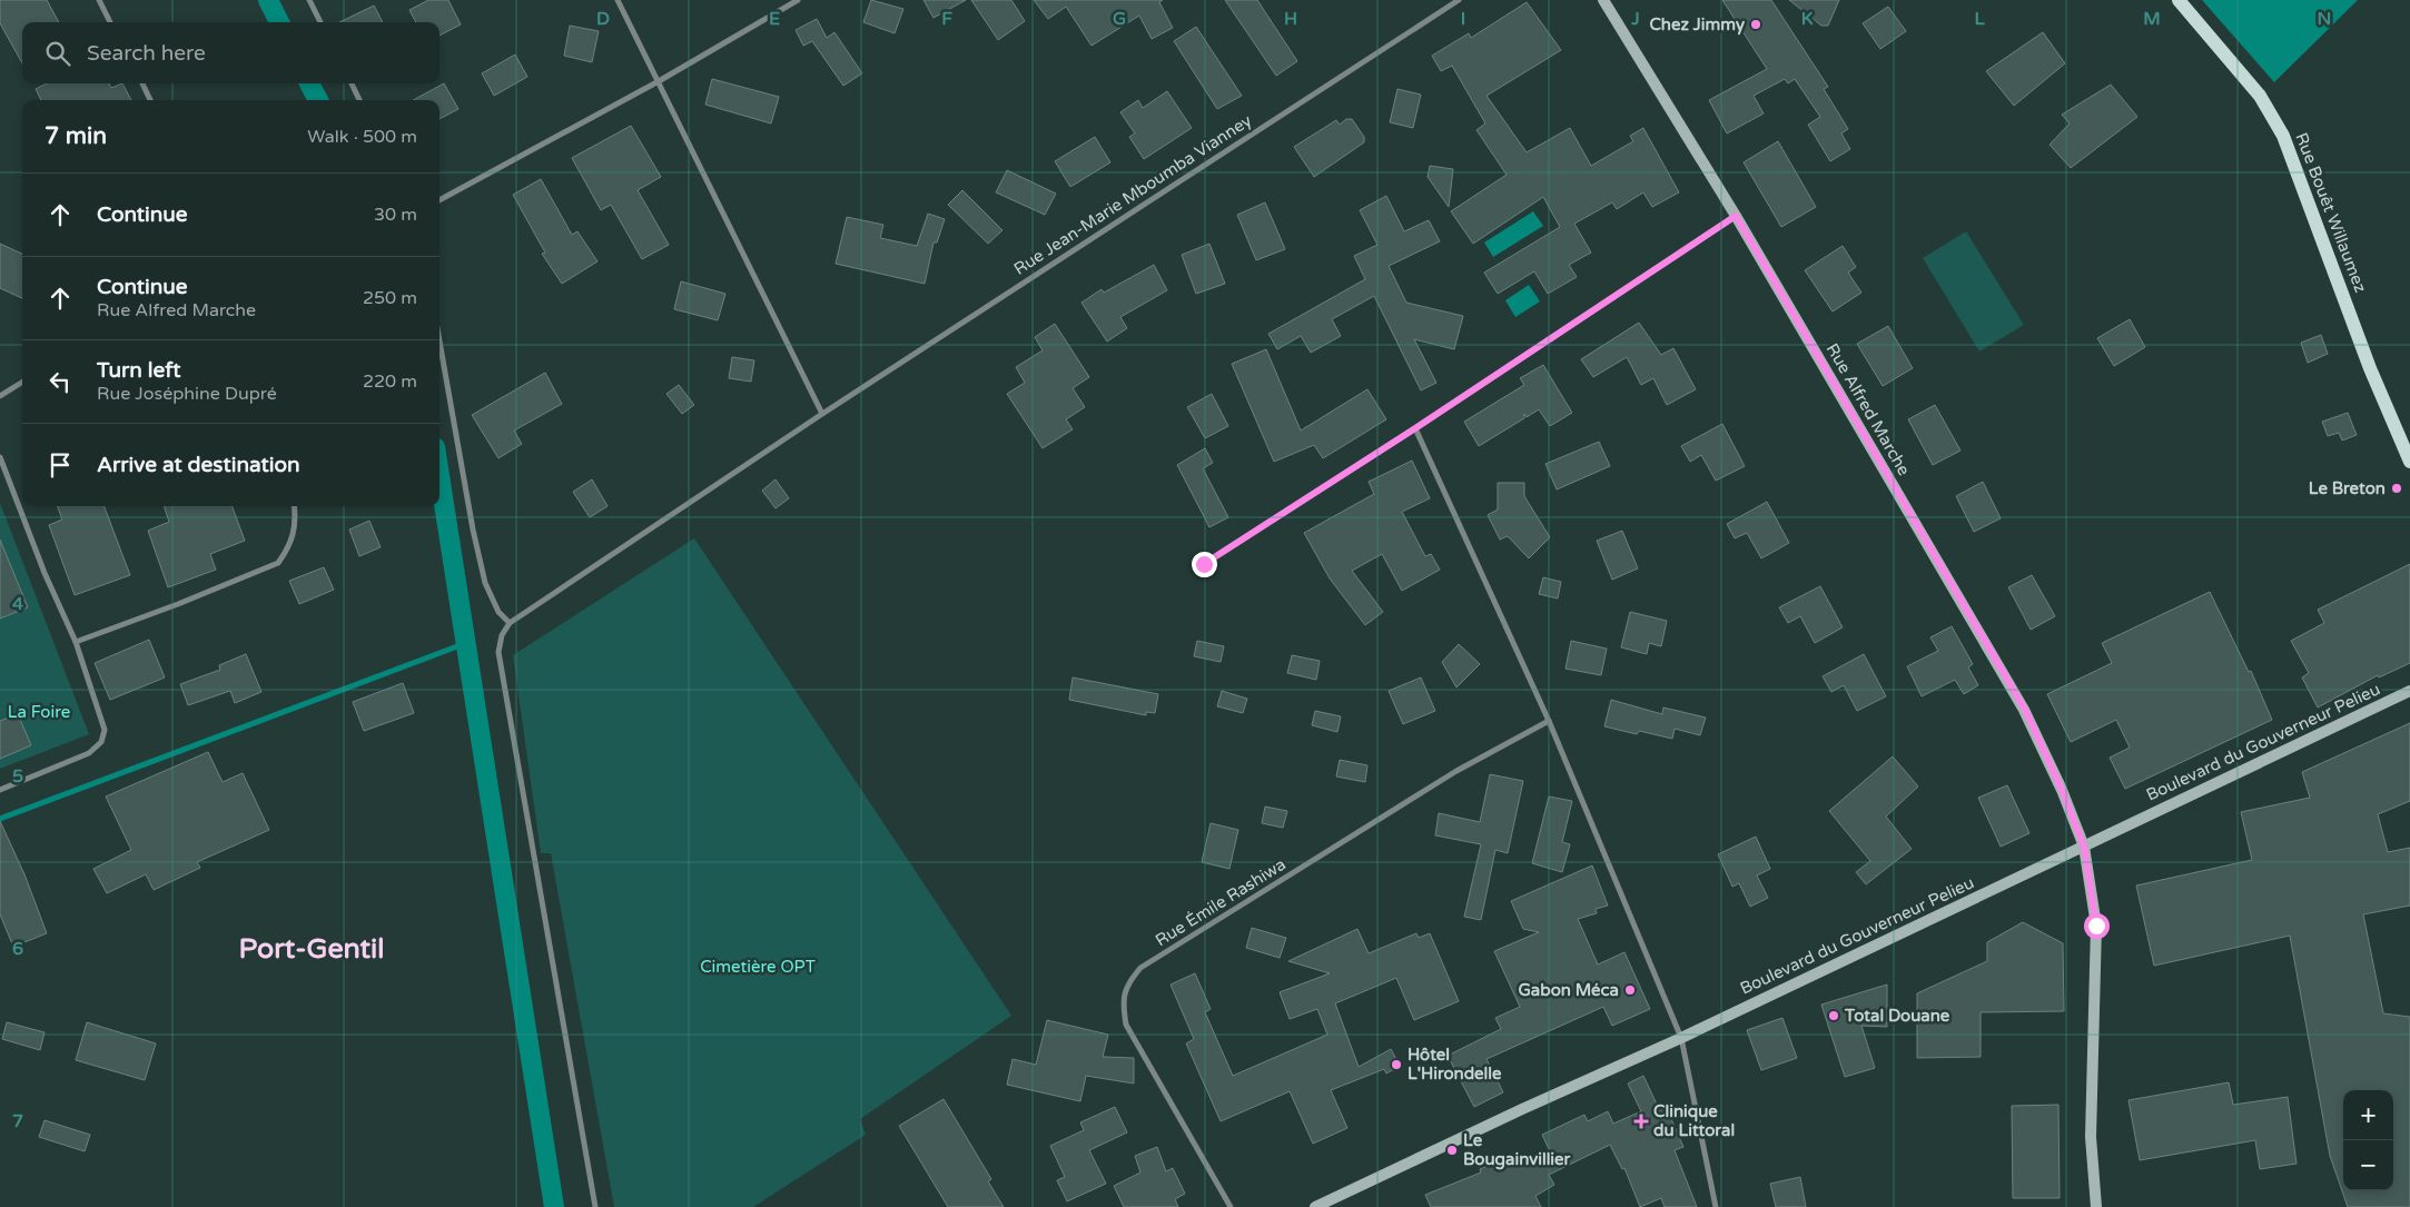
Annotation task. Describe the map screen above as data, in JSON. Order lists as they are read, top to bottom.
{
  "streets": {
    "main road": ["Rue Bouêt Willaumez"],
    "street": [
      "Rue Jean-Marie Mboumba Vianney",
      "Rue Alfred Marche",
      "Boulevard du Gouverneur Pelieu",
      "Rue Émile Rashiwa"
    ]
  },
  "crossings": [
    ["Rue Alfred Marche", "Boulevard du Gouverneur Pelieu"]
  ],
  "districts": ["Port-Gentil"],
  "parks": ["La Foire", "Cimetière OPT"],
  "places": {
    "other": [
      "Chez Jimmy",
      "Le Breton",
      "Gabon Méca",
      "Total Douane",
      "Hôtel L'Hirondelle",
      "Le Bougainvillier"
    ],
    "health": ["Clinique du Littoral"]
  },
  "page": {
    "search": "Search here",
    "heading": ["7 min", "Walk · 500 m"],
    "list": [
      ["Continue", "30 m"],
      ["Continue", "Rue Alfred Marche", "250 m"],
      ["Turn left", "Rue Joséphine Dupré", "220 m"],
      "Arrive at destination"
    ],
    "map_buttons": ["+", "−"]
  },
  "grid": {
    "columns": [
      "D",
      "E",
      "F",
      "G",
      "H",
      "I",
      "J",
      "K",
      "L",
      "M",
      "N"
    ],
    "rows": [
      "4",
      "5",
      "6",
      "7"
    ]
  }
}
